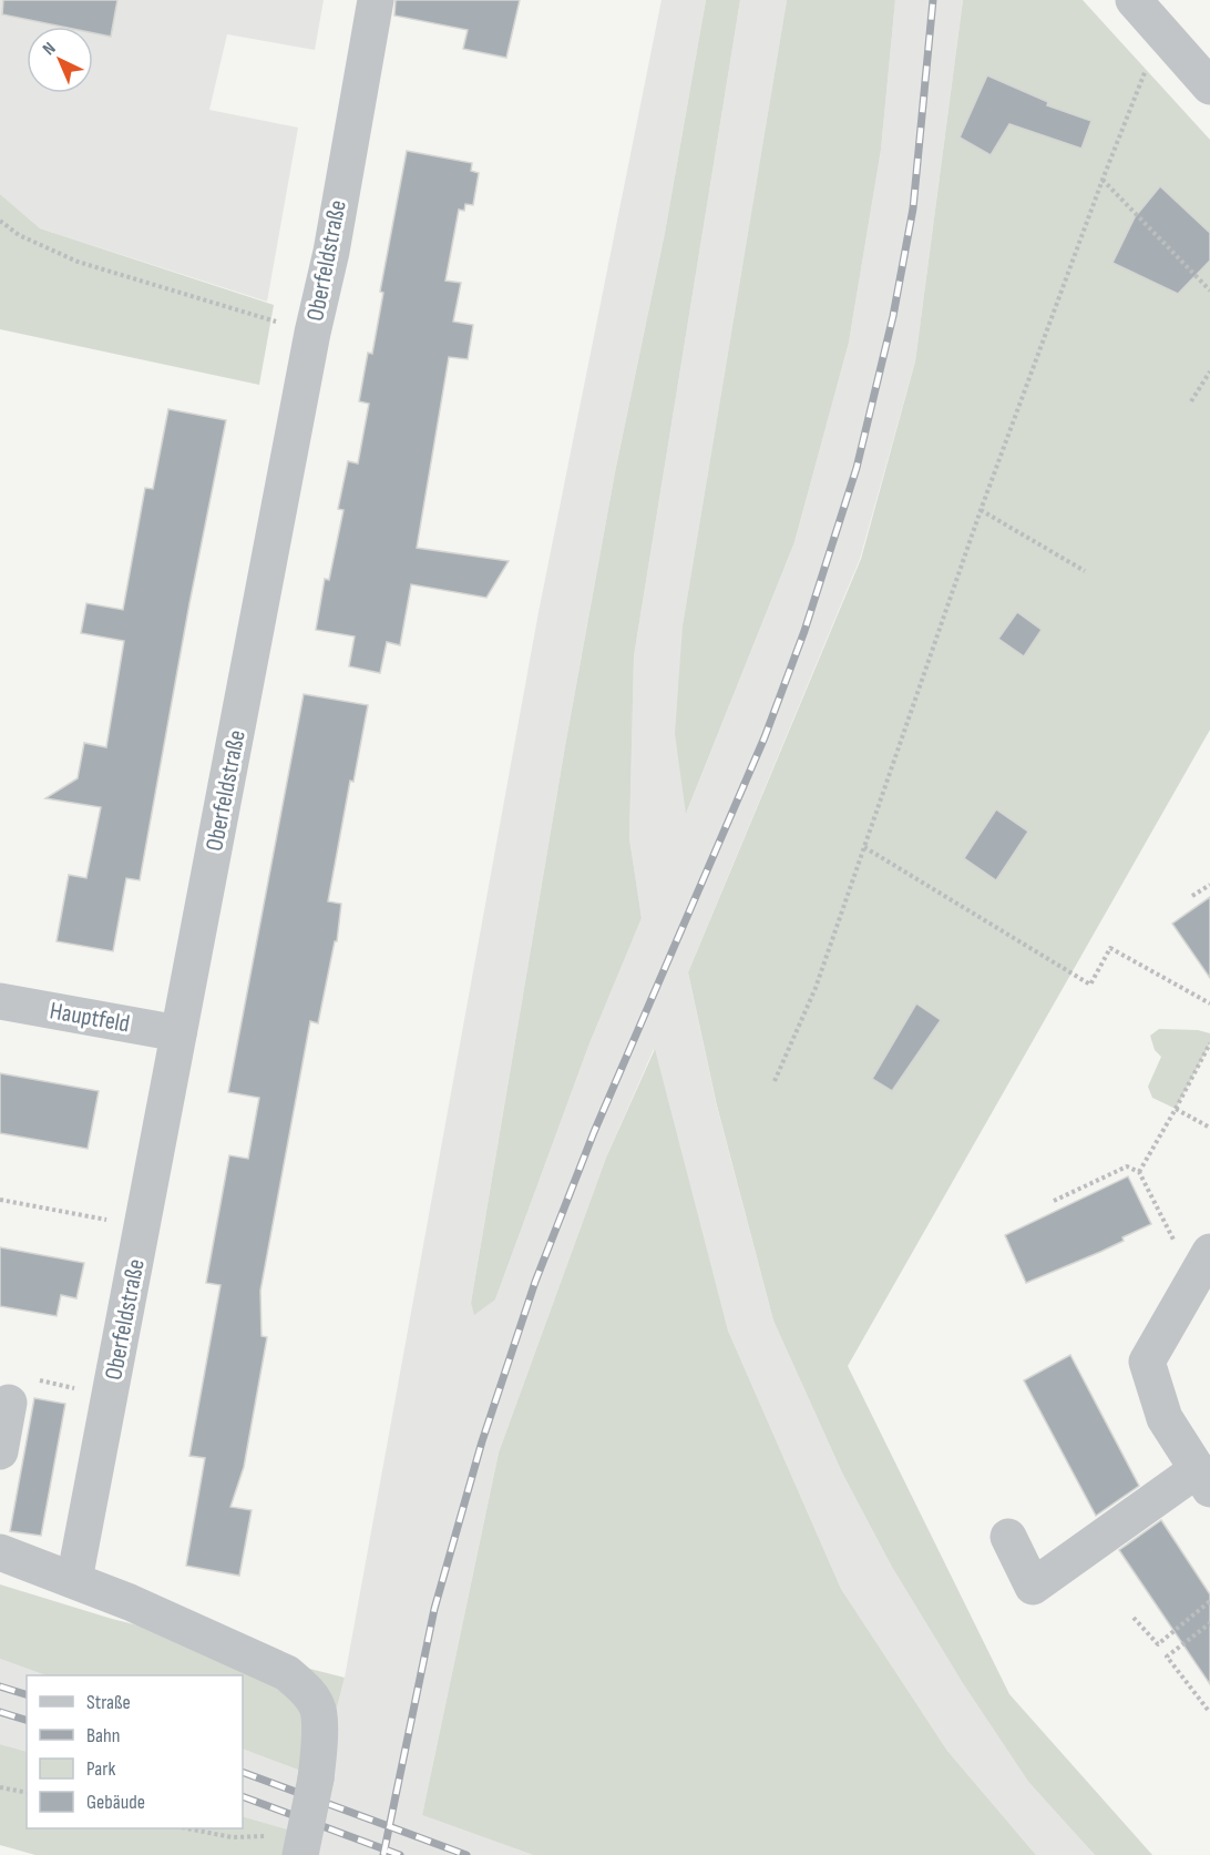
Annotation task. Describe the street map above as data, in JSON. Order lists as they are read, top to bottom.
{
  "streets": {
    "street": ["Oberfeldstraße", "Hauptfeld"]
  },
  "crossings": [
    ["Oberfeldstraße", "Hauptfeld"]
  ],
  "legend": [
    "Straße",
    "Bahn",
    "Park",
    "Gebäude"
  ],
  "north": "top left"
}
